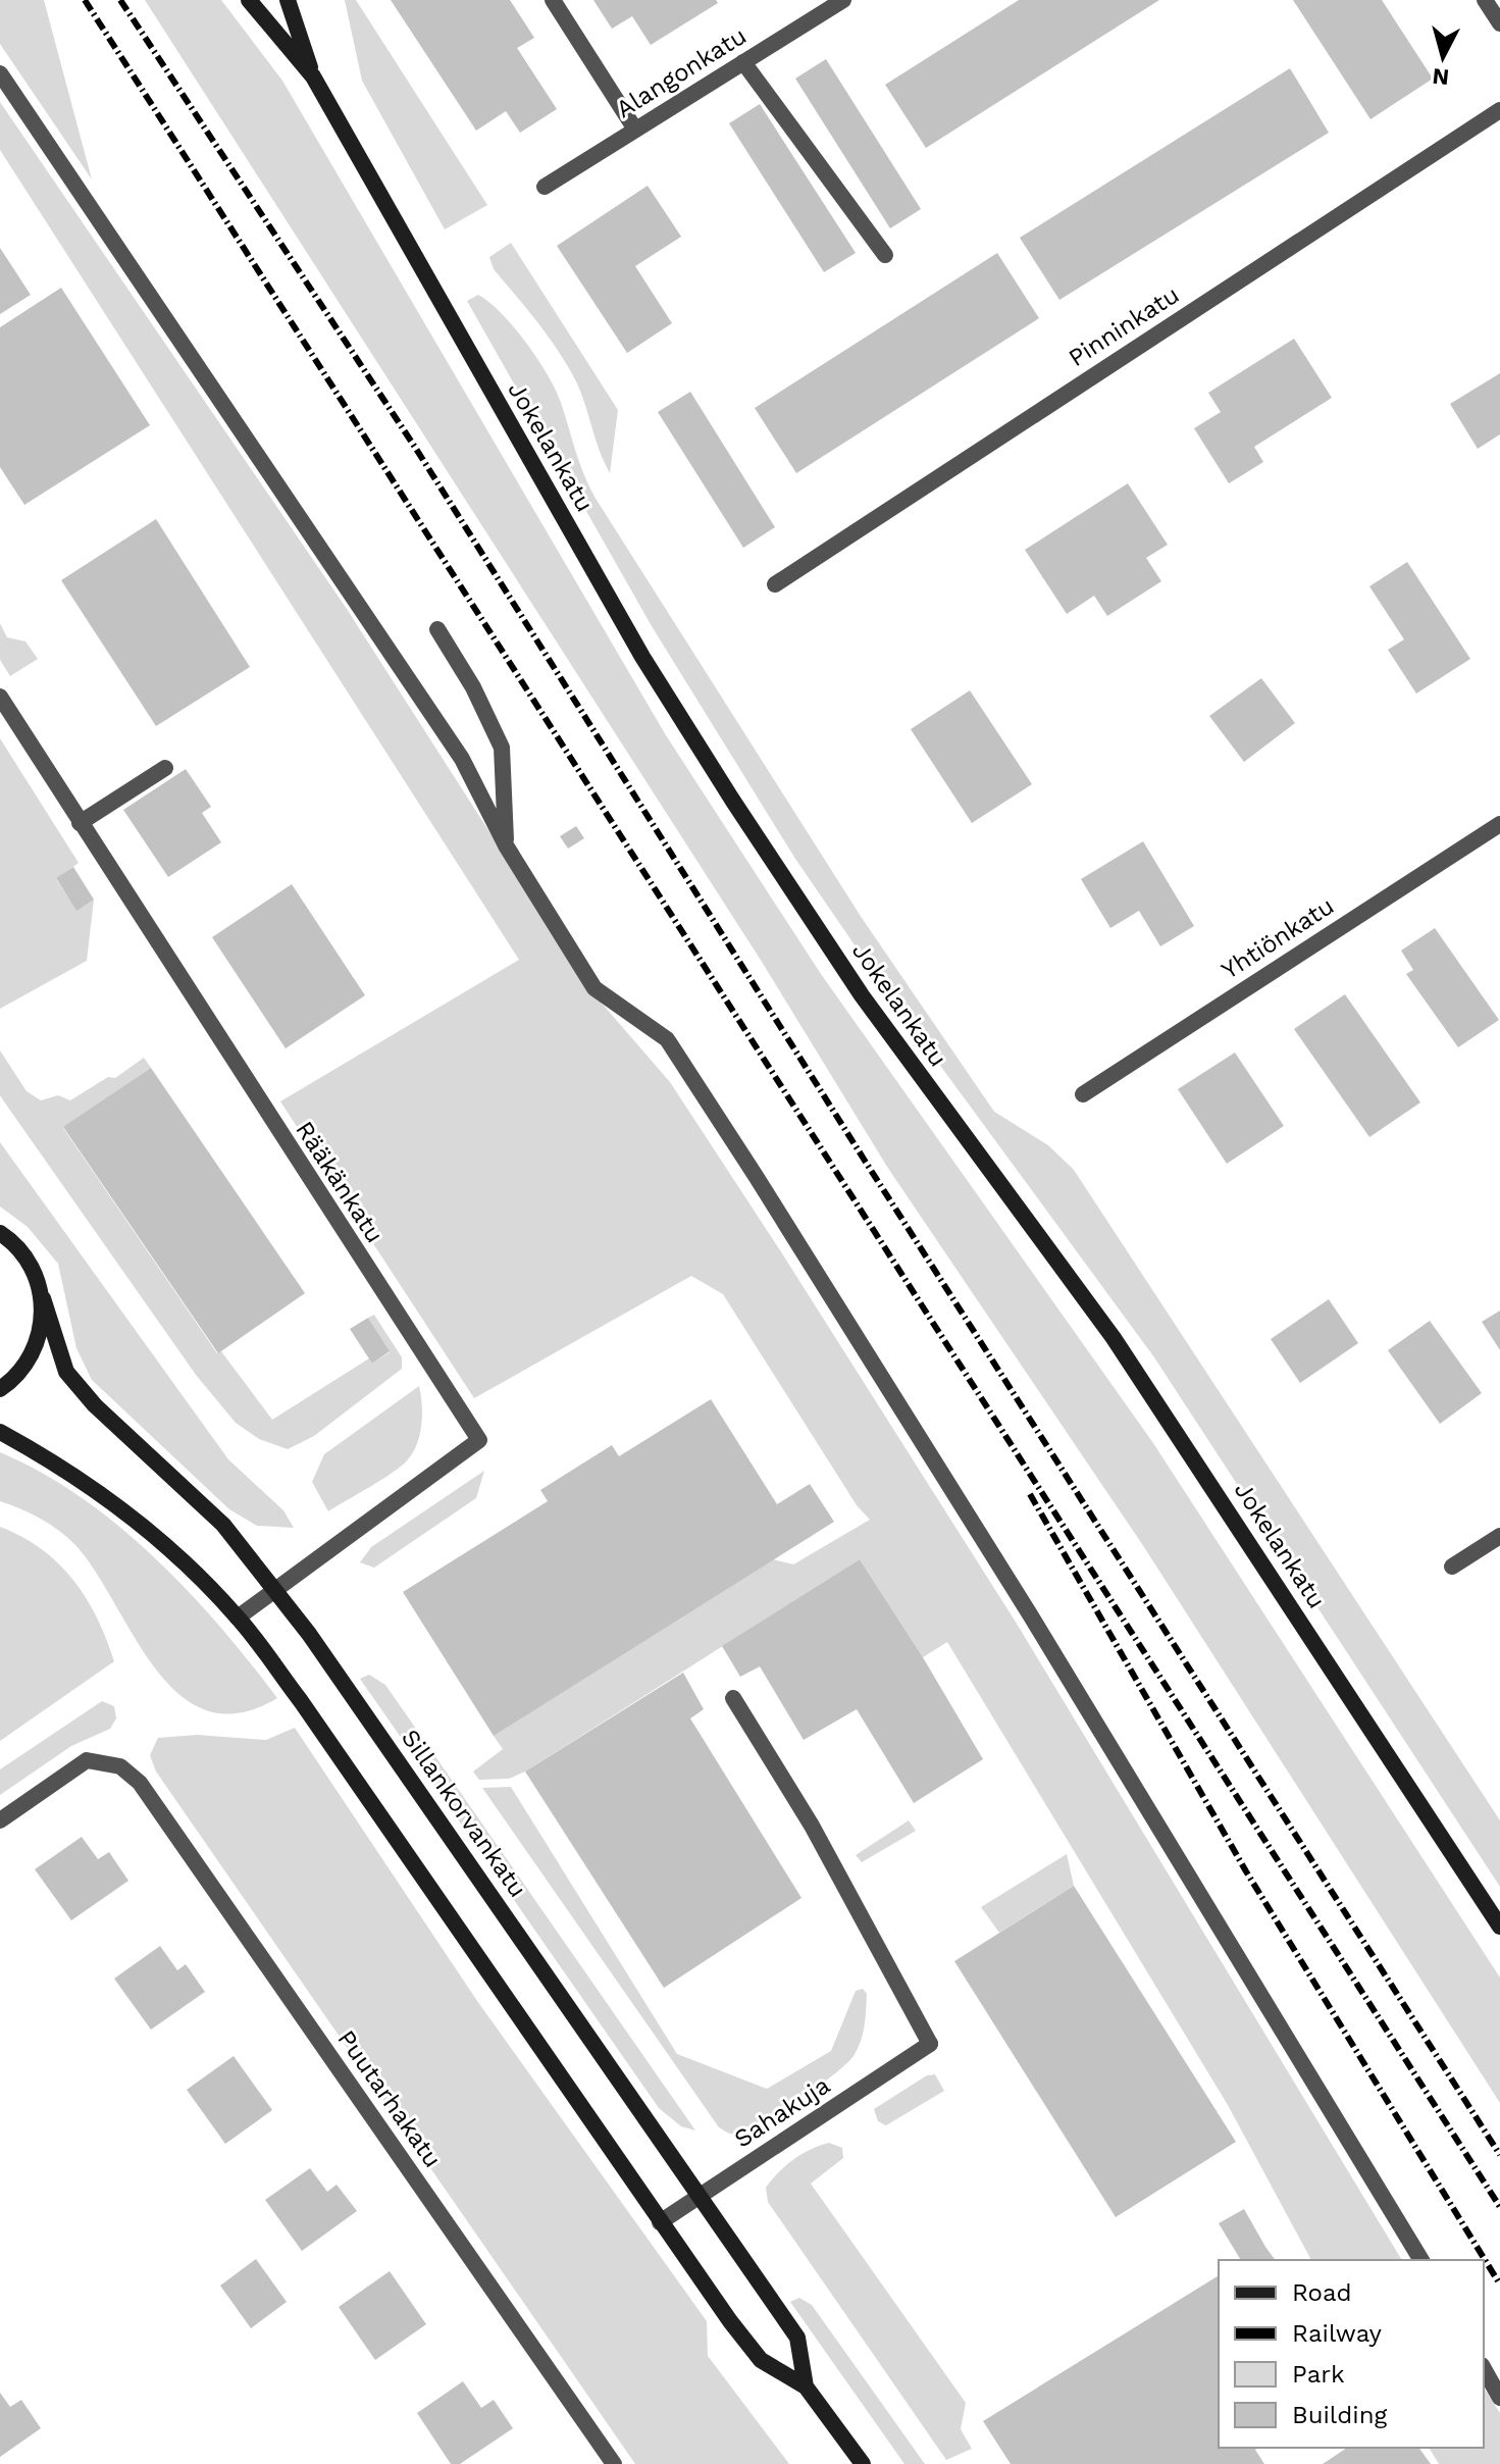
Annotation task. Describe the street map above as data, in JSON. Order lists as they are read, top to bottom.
{
  "streets": {
    "main road": ["Jokelankatu", "Sillankorvankatu"],
    "street": [
      "Alangonkatu",
      "Pinninkatu",
      "Yhtiönkatu",
      "Rääkänkatu",
      "Puutarhakatu",
      "Sahakuja"
    ]
  },
  "crossings": [
    ["Rääkänkatu", "Sillankorvankatu"],
    ["Sillankorvankatu", "Sahakuja"]
  ],
  "legend": [
    "Road",
    "Railway",
    "Park",
    "Building"
  ],
  "north": "bottom"
}
